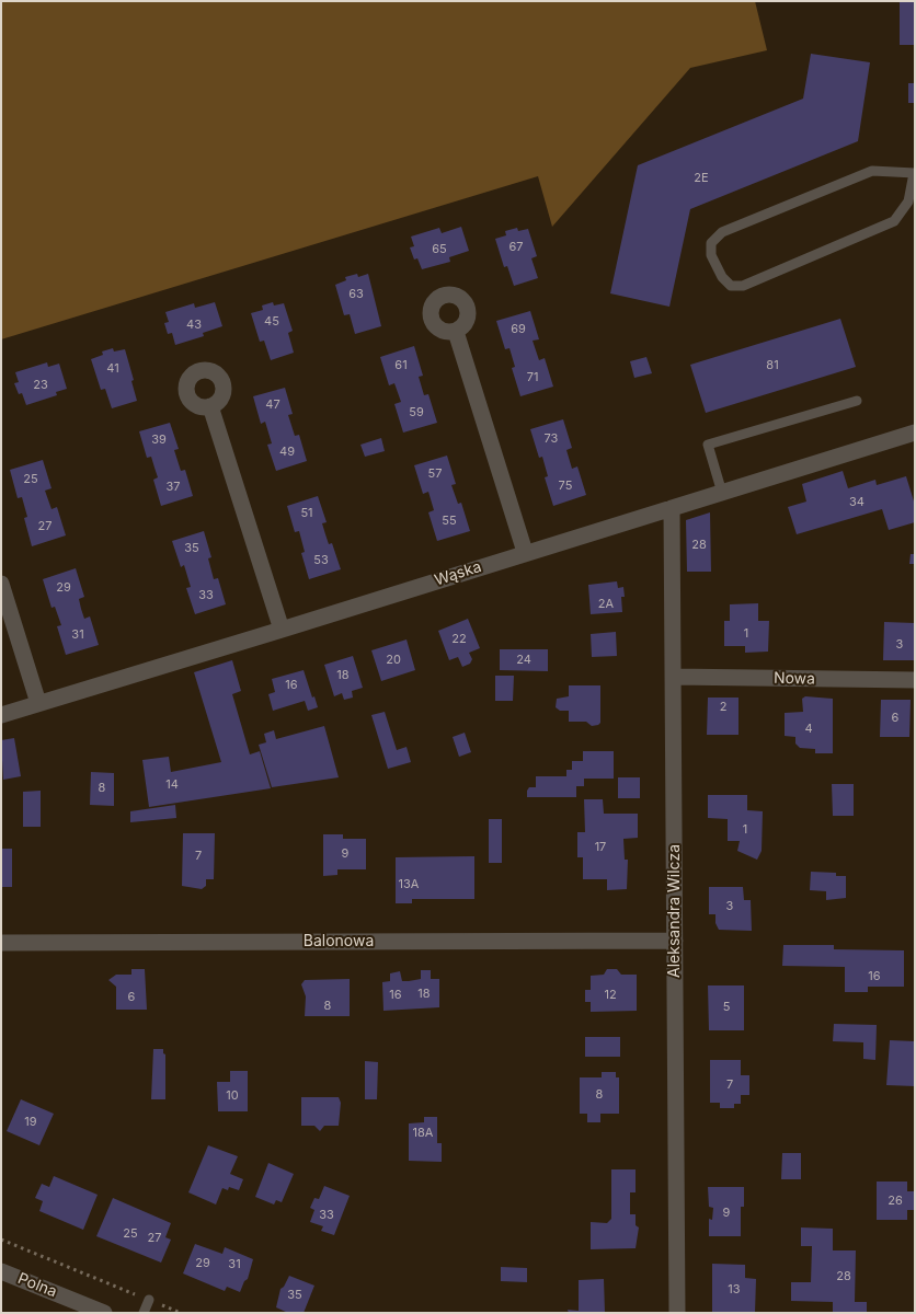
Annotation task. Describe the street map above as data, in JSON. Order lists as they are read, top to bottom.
{
  "streets": {
    "street": [
      "Wąska",
      "Nowa",
      "Aleksandra Wilcza",
      "Balonowa",
      "Polna"
    ]
  },
  "crossings": [
    ["Wąska", "Aleksandra Wilcza"],
    ["Nowa", "Aleksandra Wilcza"],
    ["Aleksandra Wilcza", "Balonowa"]
  ],
  "house_numbers": [
    "2E",
    "67",
    "65",
    "63",
    "45",
    "43",
    "69",
    "61",
    "81",
    "41",
    "71",
    "23",
    "47",
    "59",
    "73",
    "39",
    "49",
    "57",
    "25",
    "75",
    "37",
    "34",
    "51",
    "55",
    "27",
    "28",
    "35",
    "53",
    "29",
    "33",
    "2A",
    "1",
    "31",
    "22",
    "3",
    "20",
    "24",
    "18",
    "16",
    "2",
    "6",
    "4",
    "14",
    "8",
    "1",
    "17",
    "9",
    "7",
    "13A",
    "3",
    "16",
    "18",
    "16",
    "12",
    "6",
    "8",
    "5",
    "7",
    "8",
    "10",
    "19",
    "18A",
    "26",
    "9",
    "33",
    "25",
    "27",
    "29",
    "31",
    "28",
    "13",
    "35"
  ]
}
